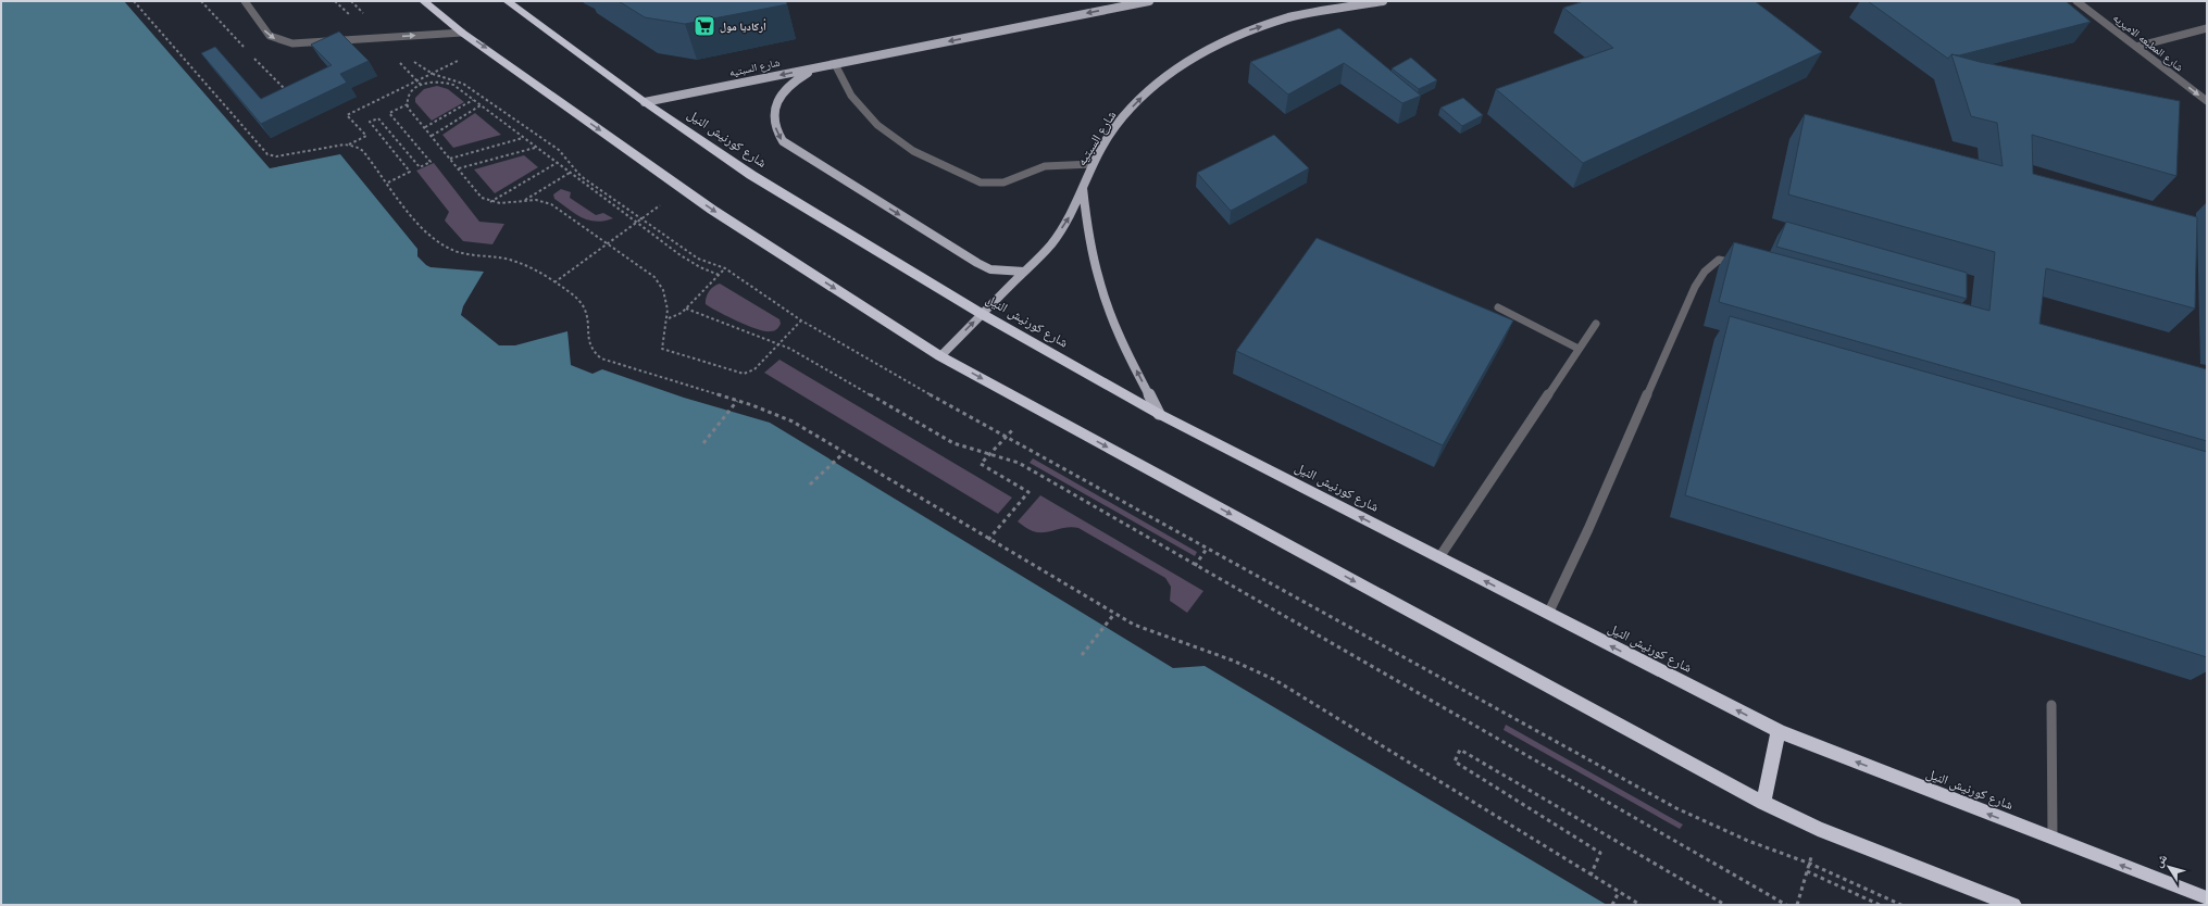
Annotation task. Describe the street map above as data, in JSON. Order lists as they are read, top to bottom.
{
  "streets": {
    "highway": ["شارع كورنيش النيل"],
    "main road": ["شارع السبتيه"],
    "street": ["شارع المطبعه الاميريه"]
  },
  "crossings": [
    ["شارع السبتيه", "شارع كورنيش النيل"]
  ],
  "one_way": ["شارع المطبعه الاميريه"],
  "places": {
    "supermarket": ["أركاديا مول"]
  },
  "north": "top left"
}
